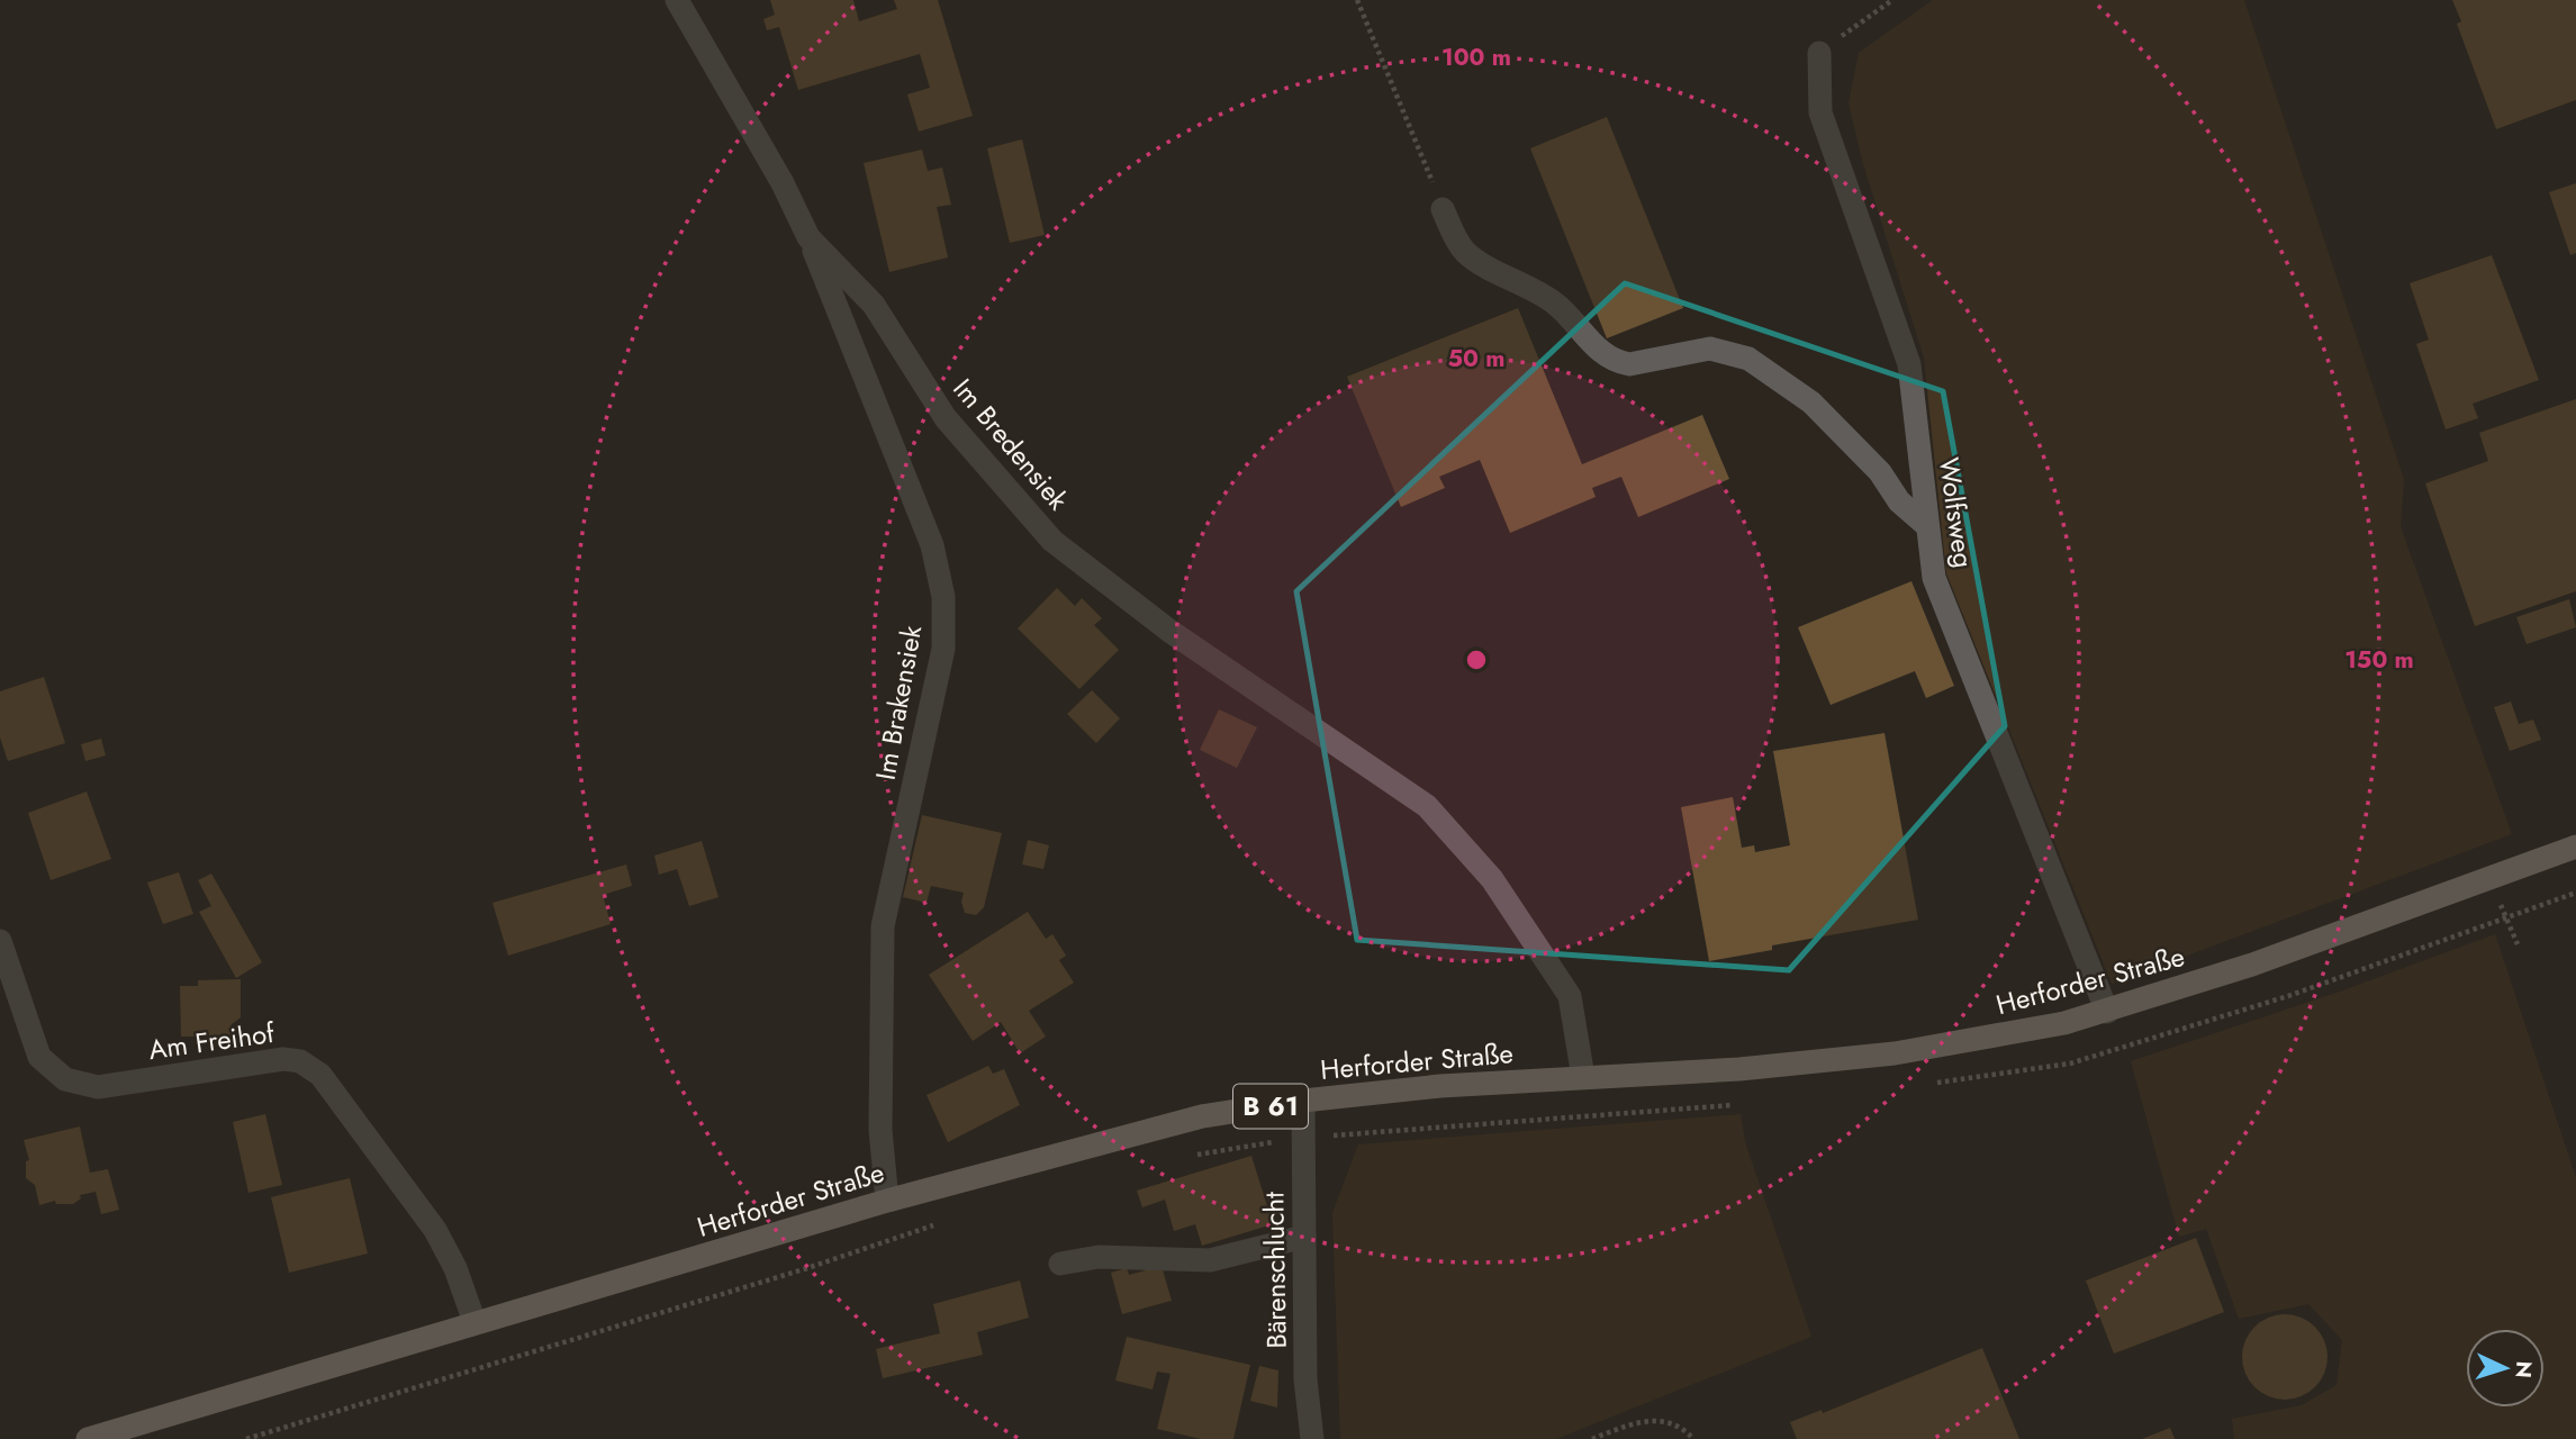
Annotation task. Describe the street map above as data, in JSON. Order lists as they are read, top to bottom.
{
  "streets": {
    "main road": ["Herforder Straße", "B 61"],
    "street": [
      "Im Bredensiek",
      "Wolfsweg",
      "Im Brakensiek",
      "Am Freihof",
      "Bärenschlucht"
    ]
  },
  "crossings": [
    ["Im Bredensiek", "Im Brakensiek"],
    ["Im Bredensiek", "Herforder Straße"],
    ["Wolfsweg", "Herforder Straße"],
    ["Im Brakensiek", "Herforder Straße"],
    ["Herforder Straße", "Am Freihof"],
    ["Herforder Straße", "Bärenschlucht"]
  ],
  "north": "right",
  "rings": ["100 m", "50 m", "150 m"]
}
